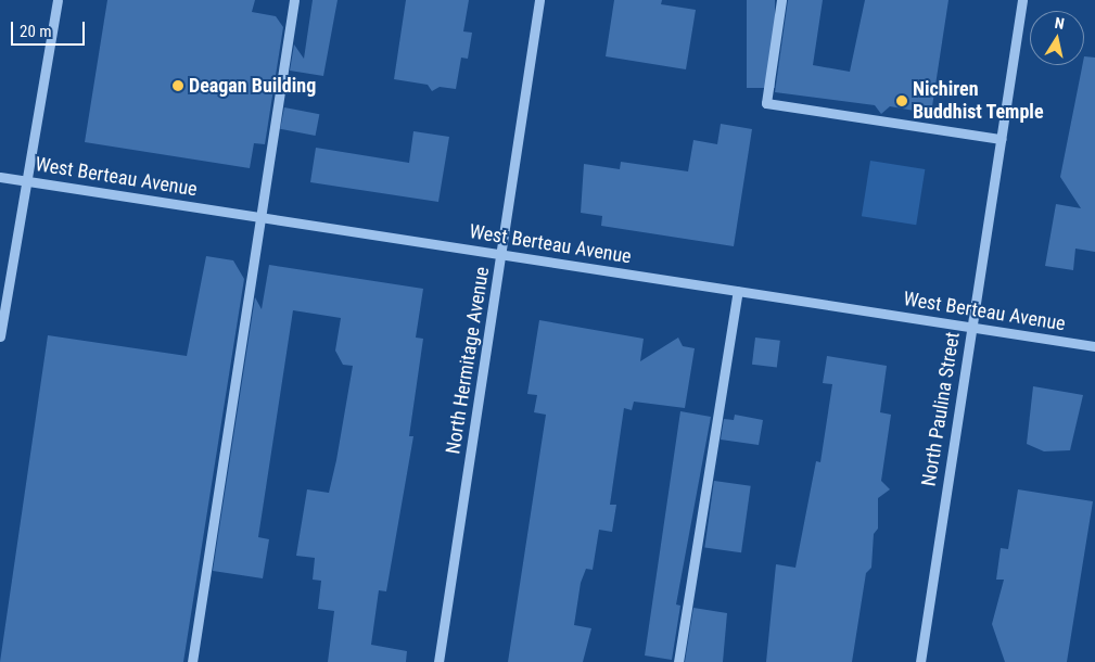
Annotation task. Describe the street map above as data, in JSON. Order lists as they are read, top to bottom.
{
  "streets": {
    "street": ["West Berteau Avenue", "North Hermitage Avenue", "North Paulina Street"]
  },
  "crossings": [
    ["West Berteau Avenue", "North Hermitage Avenue"],
    ["West Berteau Avenue", "North Paulina Street"]
  ],
  "places": ["Deagan Building", "Nichiren Buddhist Temple"],
  "scale_bar": "20 m",
  "north": "top"
}
